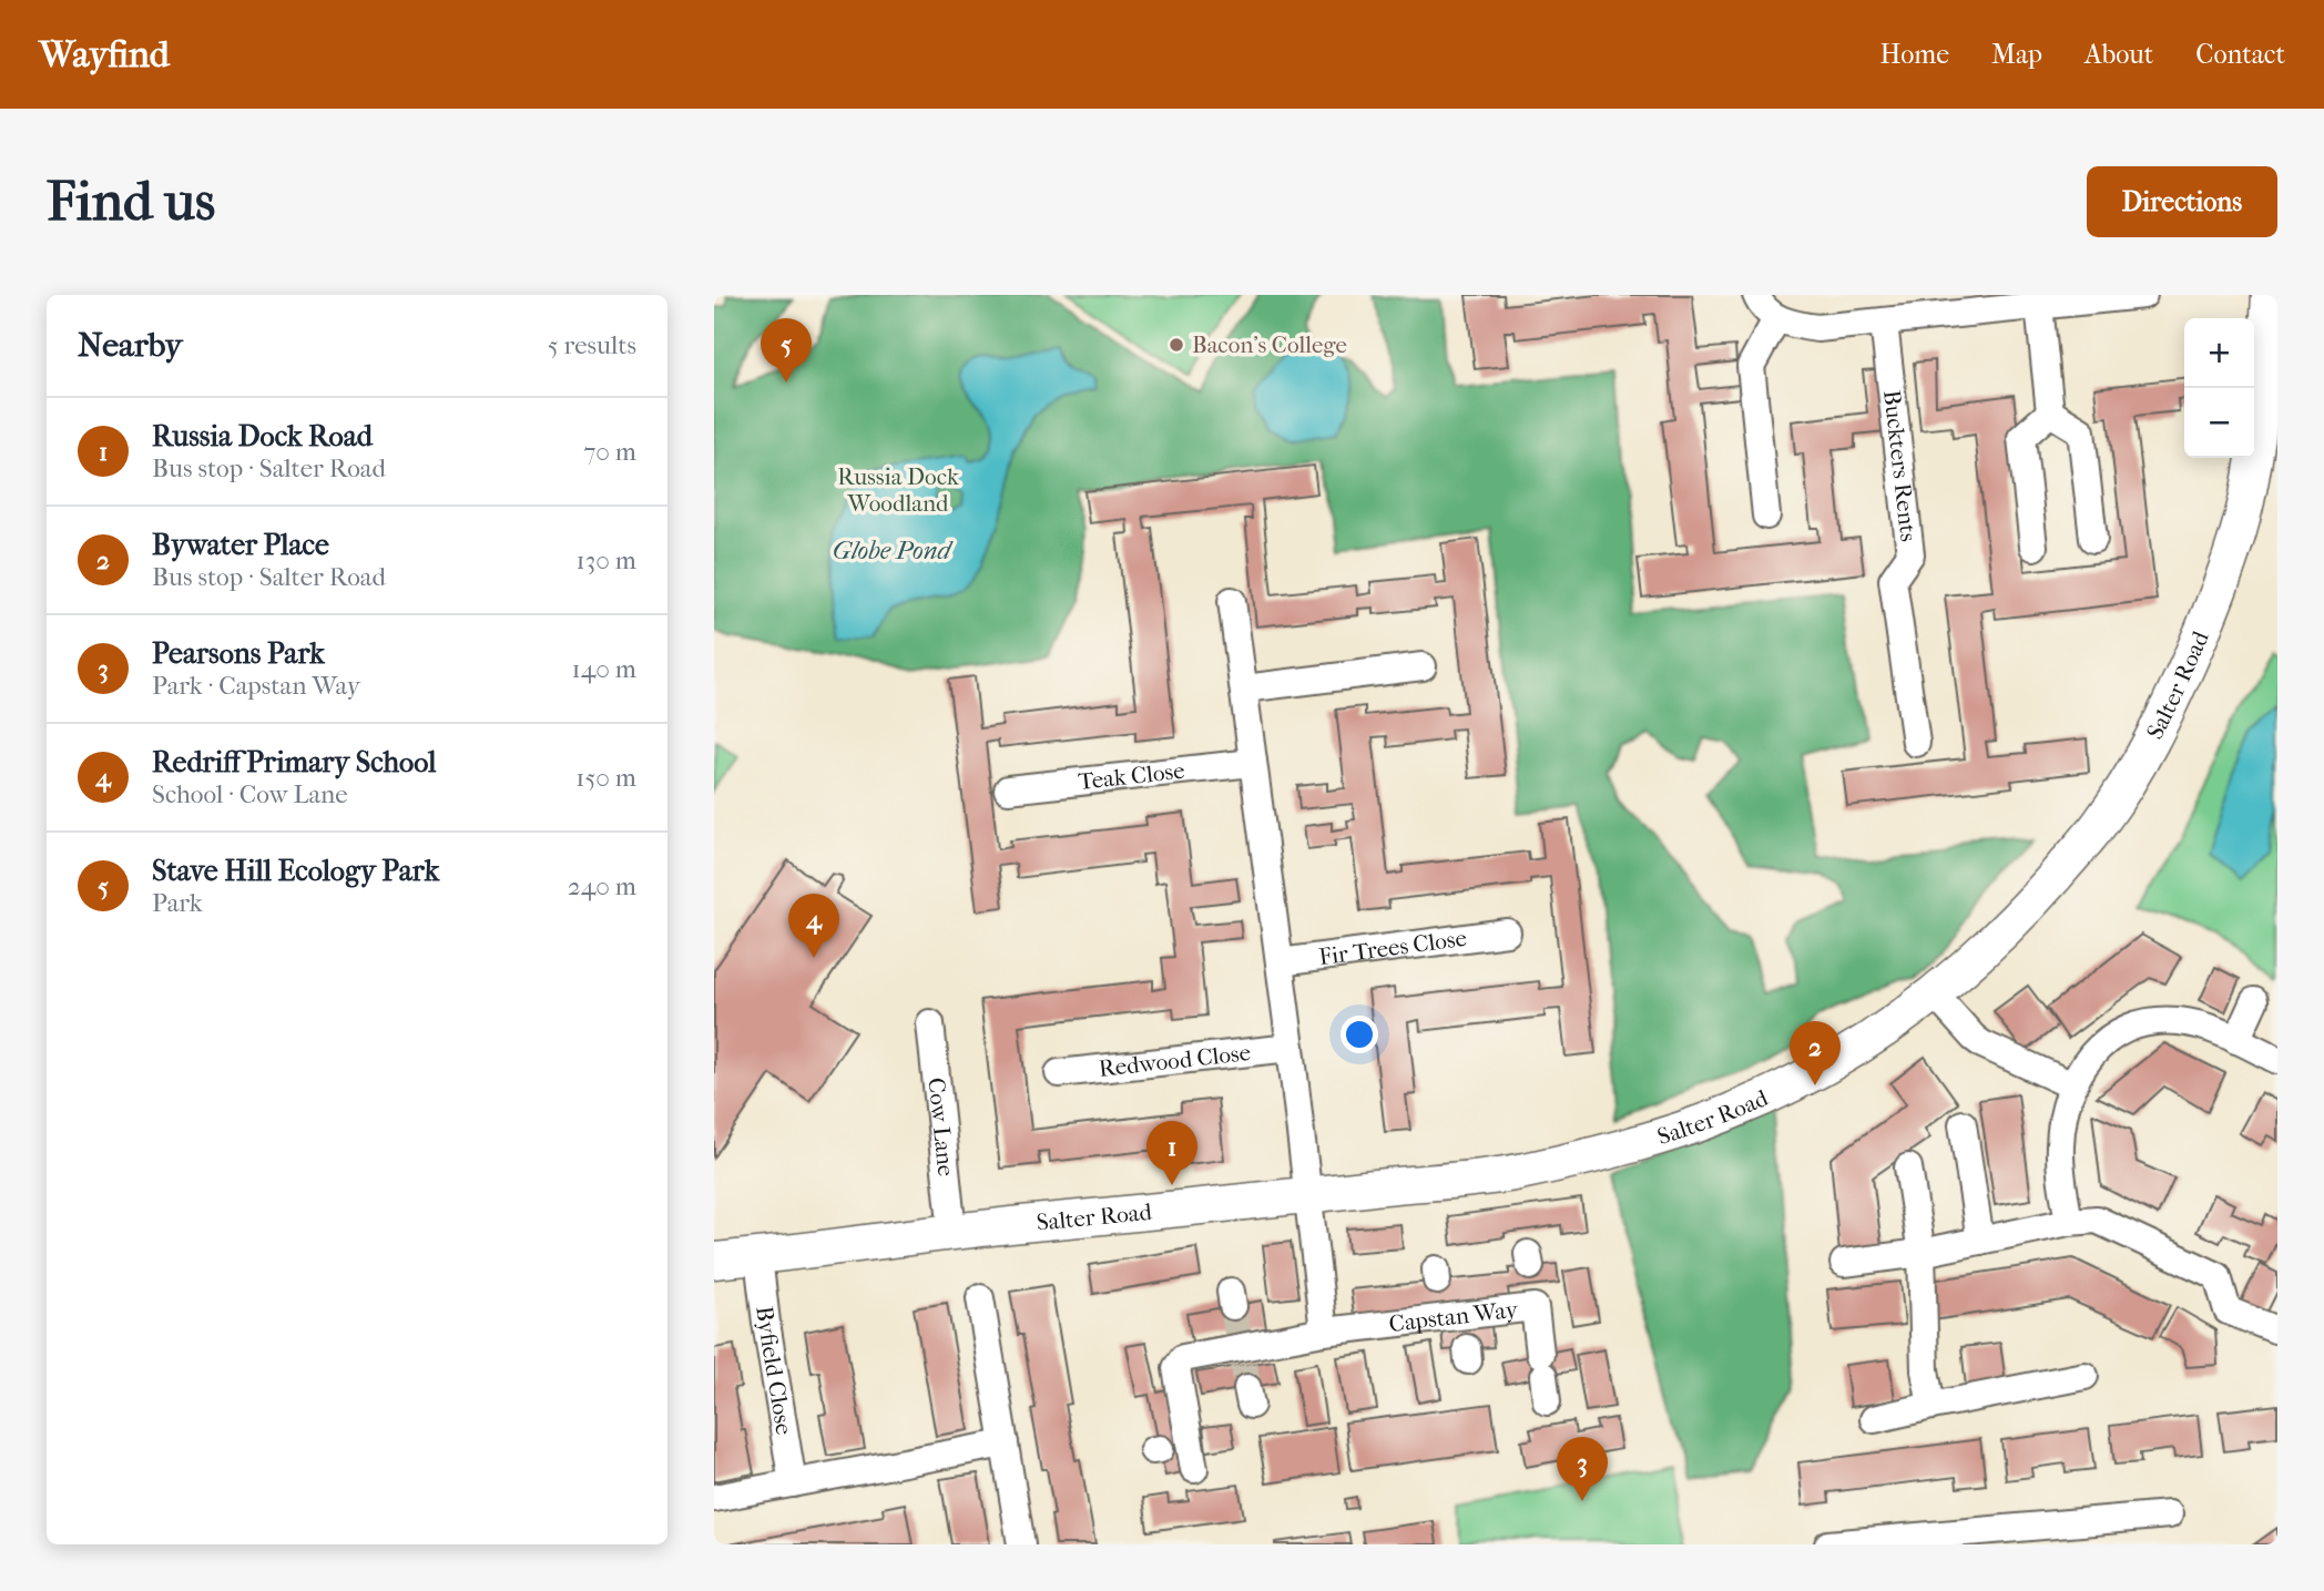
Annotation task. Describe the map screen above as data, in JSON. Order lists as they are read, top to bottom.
{
  "streets": {
    "main road": ["Salter Road"],
    "street": [
      "Buckters Rents",
      "Teak Close",
      "Fir Trees Close",
      "Redwood Close",
      "Cow Lane",
      "Capstan Way",
      "Byfield Close"
    ]
  },
  "crossings": [
    ["Salter Road", "Cow Lane"],
    ["Salter Road", "Byfield Close"]
  ],
  "water": ["Globe Pond"],
  "parks": ["Russia Dock Woodland"],
  "places": ["Bacon's College"],
  "page": {
    "header": "Wayfind",
    "nav": [
      "Home",
      "Map",
      "About",
      "Contact"
    ],
    "buttons": "Directions",
    "title": "Find us",
    "heading": ["Nearby", "5 results"],
    "map_buttons": ["+", "−"],
    "pins": [
      "5",
      "4",
      "2",
      "1",
      "3"
    ],
    "list": [
      {
        "mark": "1",
        "name": "Russia Dock Road",
        "note": "Bus stop · Salter Road",
        "value": "70 m"
      },
      {
        "mark": "2",
        "name": "Bywater Place",
        "note": "Bus stop · Salter Road",
        "value": "130 m"
      },
      {
        "mark": "3",
        "name": "Pearsons Park",
        "note": "Park · Capstan Way",
        "value": "140 m"
      },
      {
        "mark": "4",
        "name": "Redriff Primary School",
        "note": "School · Cow Lane",
        "value": "150 m"
      },
      {
        "mark": "5",
        "name": "Stave Hill Ecology Park",
        "note": "Park",
        "value": "240 m"
      }
    ]
  }
}
